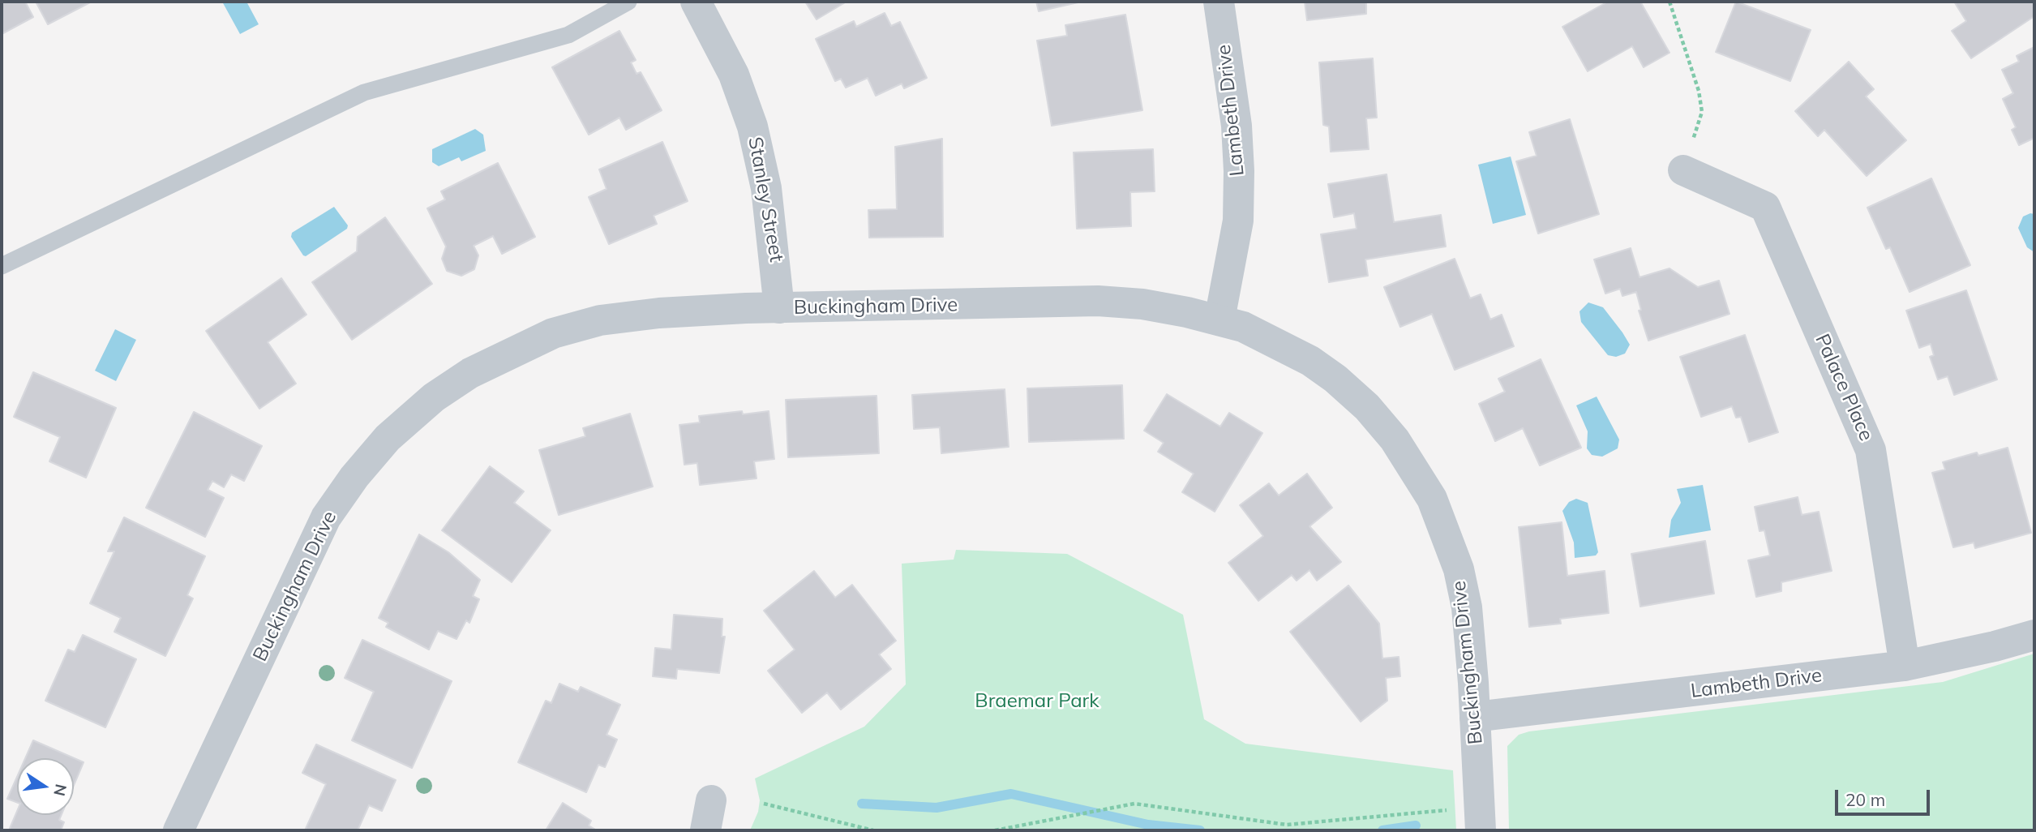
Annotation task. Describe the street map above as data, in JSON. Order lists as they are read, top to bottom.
{
  "streets": {
    "street": [
      "Lambeth Drive",
      "Stanley Street",
      "Buckingham Drive",
      "Palace Place"
    ]
  },
  "crossings": [
    ["Lambeth Drive", "Buckingham Drive"],
    ["Lambeth Drive", "Palace Place"],
    ["Stanley Street", "Buckingham Drive"]
  ],
  "parks": ["Braemar Park"],
  "scale_bar": "20 m",
  "north": "right"
}
